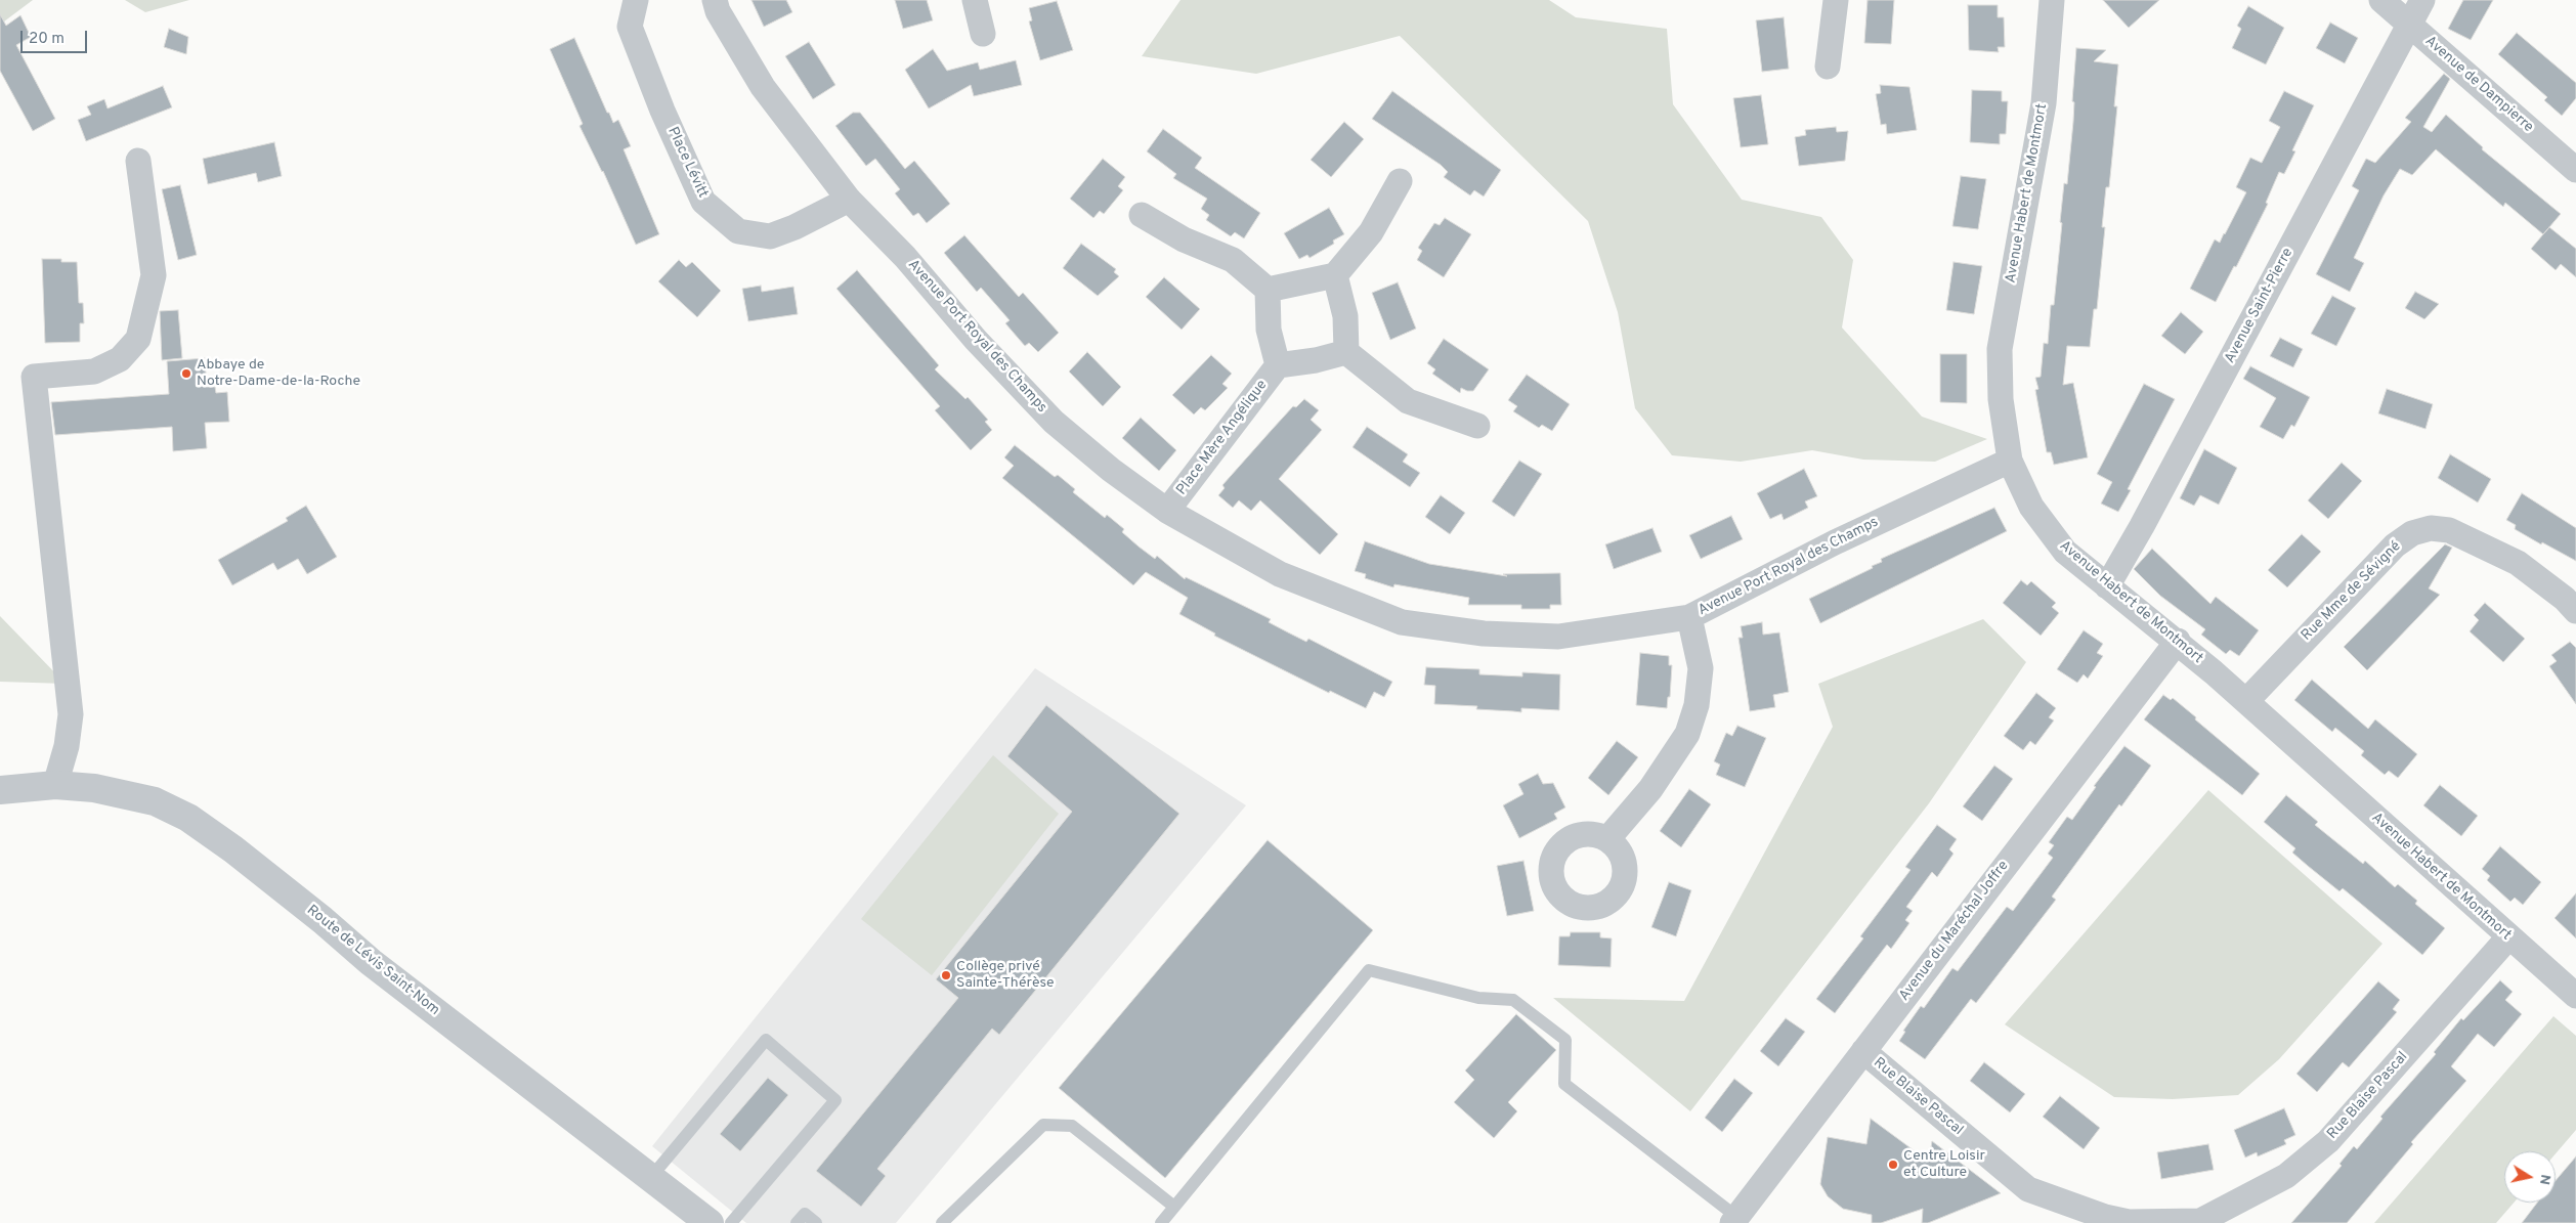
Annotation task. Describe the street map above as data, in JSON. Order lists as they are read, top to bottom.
{
  "streets": {
    "street": [
      "Avenue de Dampierre",
      "Place Lévitt",
      "Avenue Habert de Montmort",
      "Avenue Saint-Pierre",
      "Avenue Port Royal des Champs",
      "Place Mère Angélique",
      "Rue Mme de Sévigné",
      "Avenue du Maréchal Joffre",
      "Route de Lévis Saint-Nom",
      "Rue Blaise Pascal"
    ]
  },
  "crossings": [
    ["Avenue de Dampierre", "Avenue Saint-Pierre"],
    ["Place Lévitt", "Avenue Port Royal des Champs"],
    ["Avenue Habert de Montmort", "Avenue Saint-Pierre"],
    ["Avenue Habert de Montmort", "Avenue Port Royal des Champs"],
    ["Avenue Habert de Montmort", "Rue Mme de Sévigné"],
    ["Avenue Habert de Montmort", "Avenue du Maréchal Joffre"],
    ["Avenue Habert de Montmort", "Rue Blaise Pascal"],
    ["Avenue Port Royal des Champs", "Place Mère Angélique"],
    ["Avenue du Maréchal Joffre", "Rue Blaise Pascal"]
  ],
  "places": ["Abbaye de Notre-Dame-de-la-Roche", "Collège privé Sainte-Thérèse", "Centre Loisir et Culture"],
  "scale_bar": "20 m",
  "north": "right"
}
